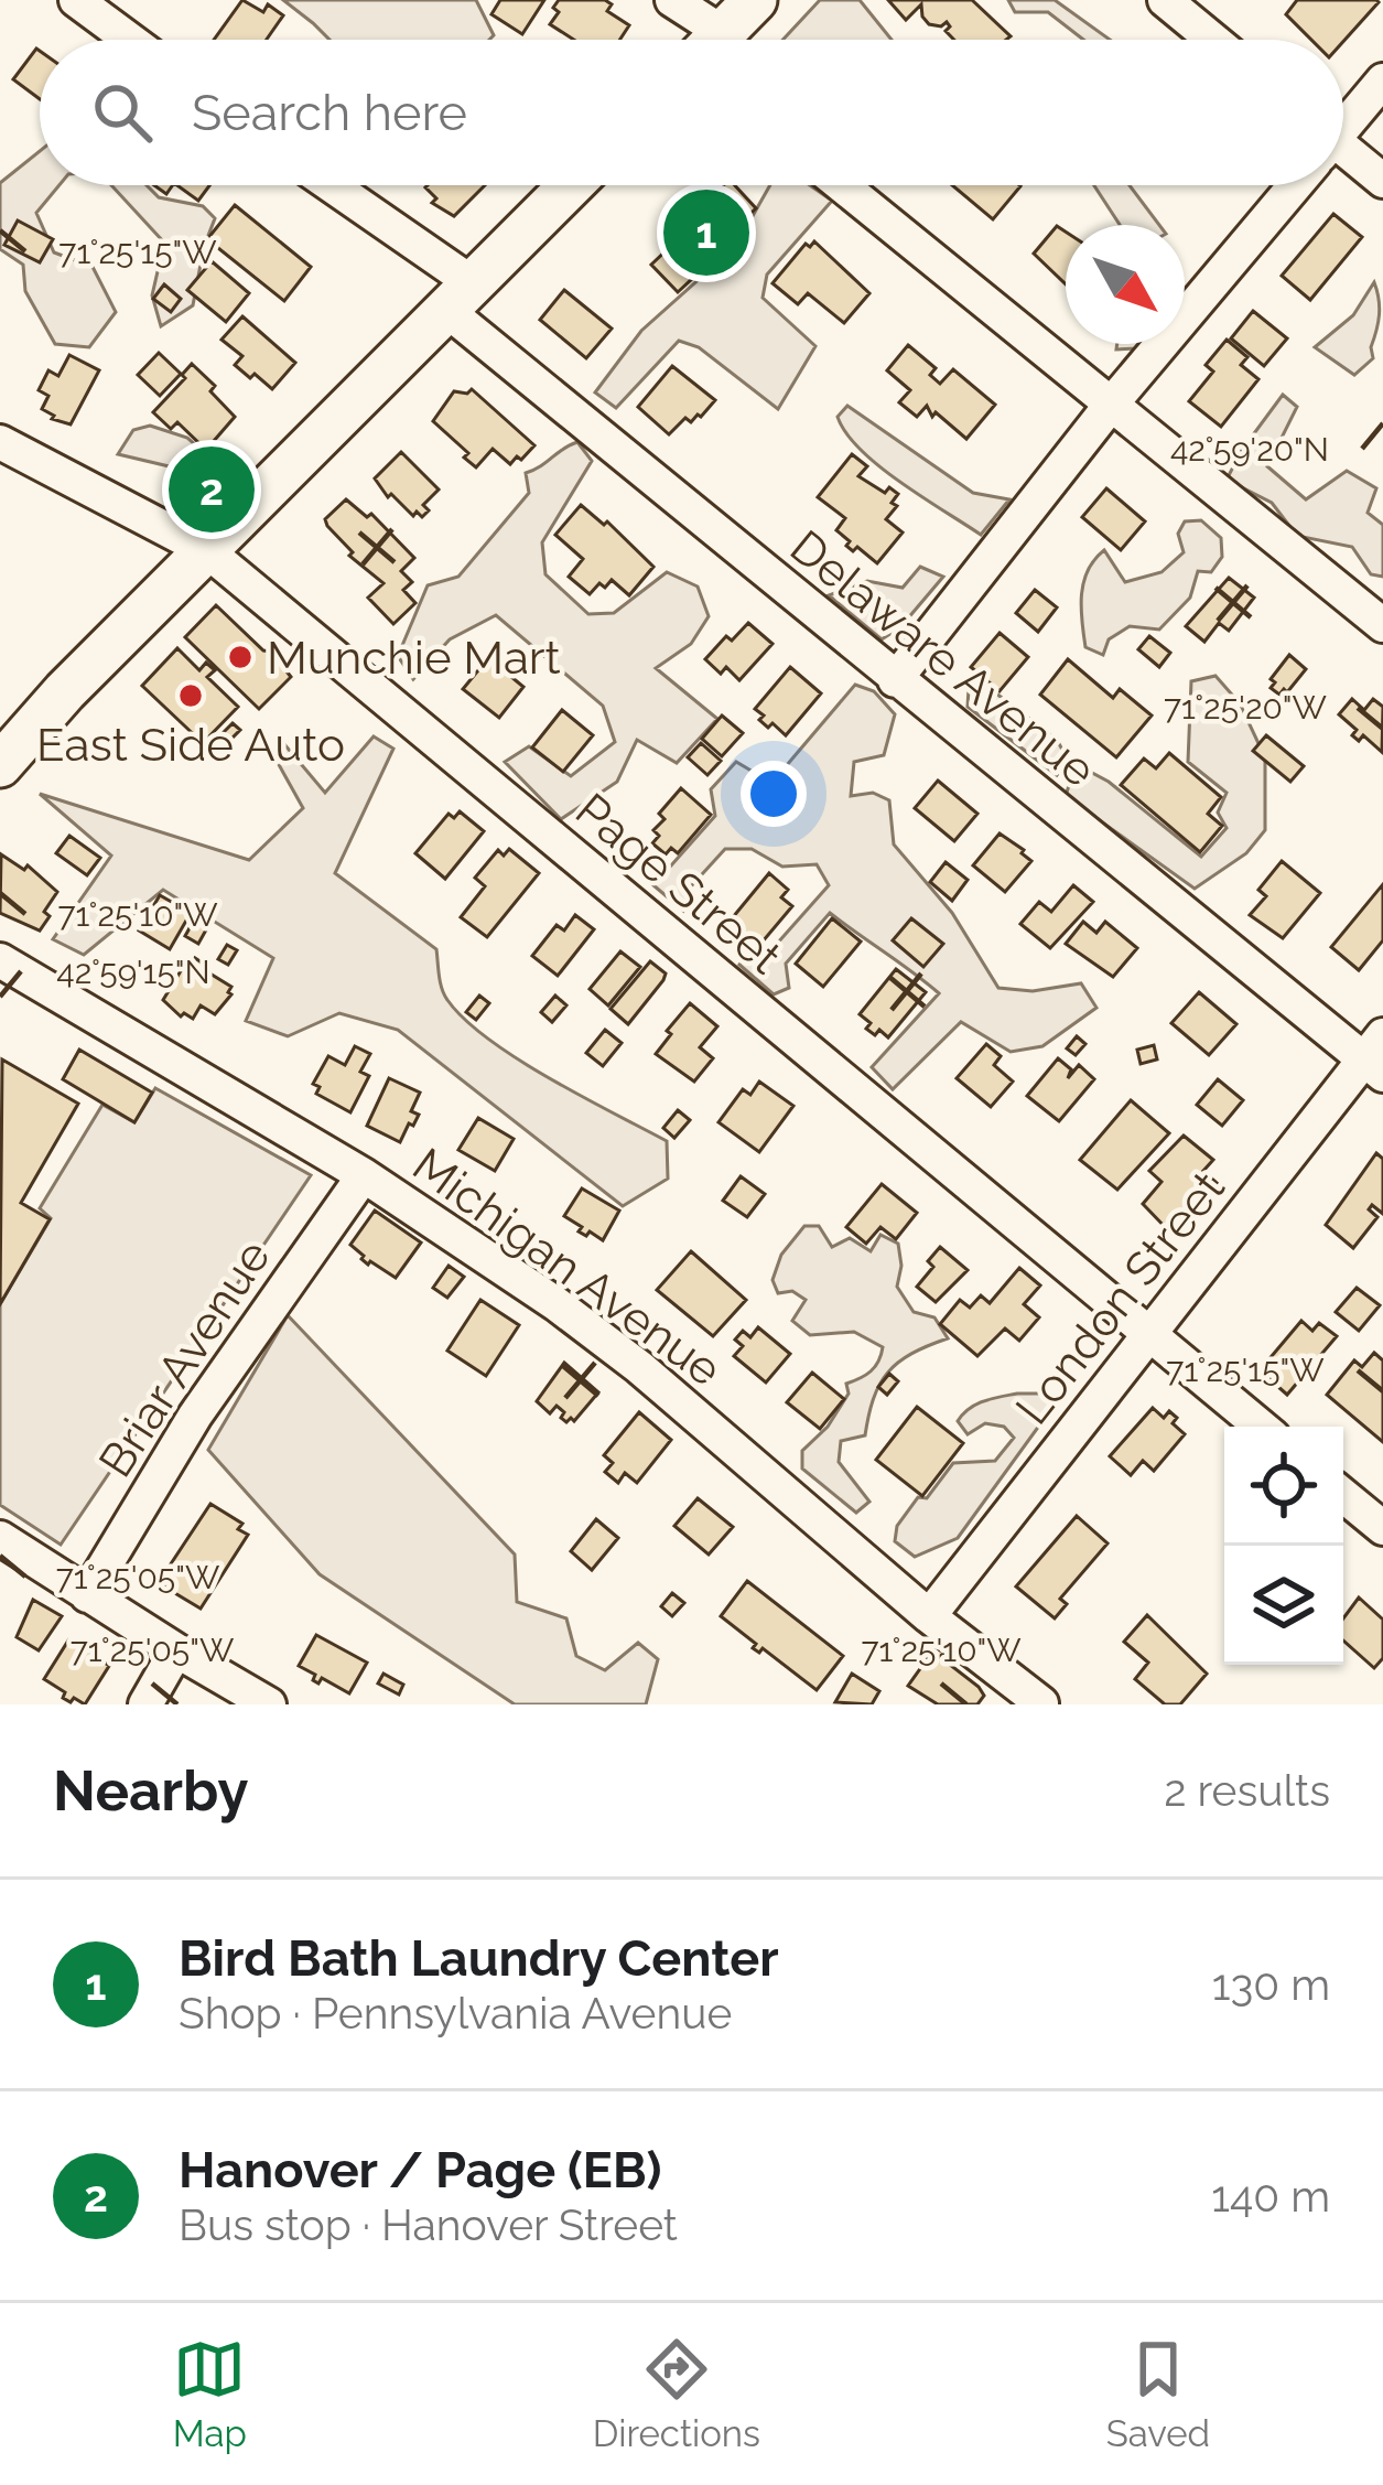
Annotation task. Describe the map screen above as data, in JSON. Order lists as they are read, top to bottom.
{
  "streets": {
    "street": [
      "Delaware Avenue",
      "Page Street",
      "Michigan Avenue",
      "London Street",
      "Briar Avenue"
    ]
  },
  "crossings": [
    ["Delaware Avenue", "London Street"],
    ["Page Street", "London Street"],
    ["Michigan Avenue", "London Street"],
    ["Michigan Avenue", "Briar Avenue"]
  ],
  "places": ["Munchie Mart", "East Side Auto"],
  "north": "bottom right",
  "page": {
    "search": "Search here",
    "pins": ["1", "2"],
    "heading": ["Nearby", "2 results"],
    "list": [
      {
        "mark": "1",
        "name": "Bird Bath Laundry Center",
        "note": "Shop · Pennsylvania Avenue",
        "value": "130 m"
      },
      {
        "mark": "2",
        "name": "Hanover / Page (EB)",
        "note": "Bus stop · Hanover Street",
        "value": "140 m"
      }
    ],
    "nav": ["Map", "Directions", "Saved"]
  },
  "coordinates": [
    "71°25'15\"W",
    "42°59'20\"N",
    "71°25'20\"W",
    "71°25'10\"W",
    "42°59'15\"N",
    "71°25'05\"W"
  ]
}
